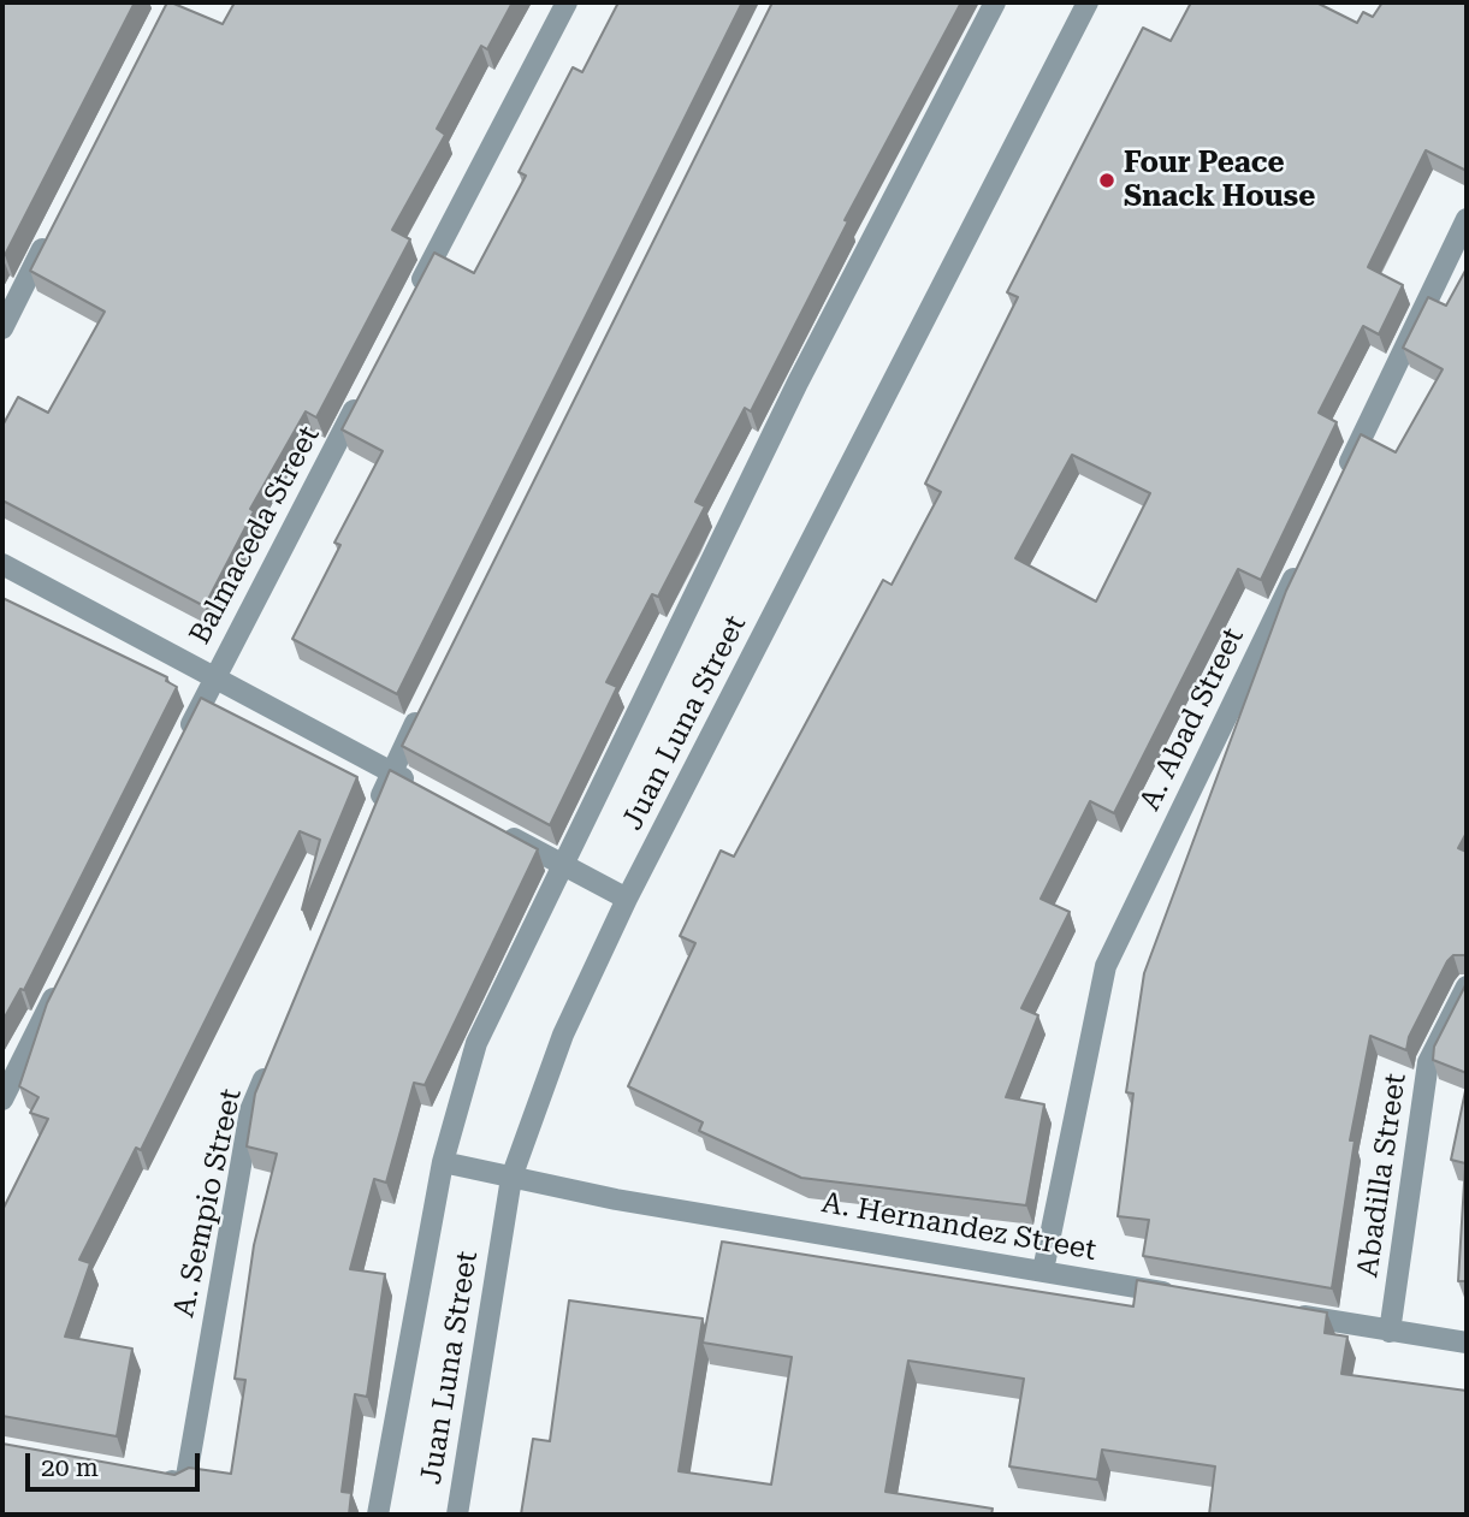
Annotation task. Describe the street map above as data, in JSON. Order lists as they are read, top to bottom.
{
  "streets": {
    "street": [
      "Balmaceda Street",
      "A. Abad Street",
      "Juan Luna Street",
      "Abadilla Street",
      "A. Sempio Street",
      "A. Hernandez Street"
    ]
  },
  "crossings": [
    ["A. Abad Street", "A. Hernandez Street"],
    ["Juan Luna Street", "A. Hernandez Street"]
  ],
  "places": ["Four Peace Snack House"],
  "scale_bar": "20 m"
}
